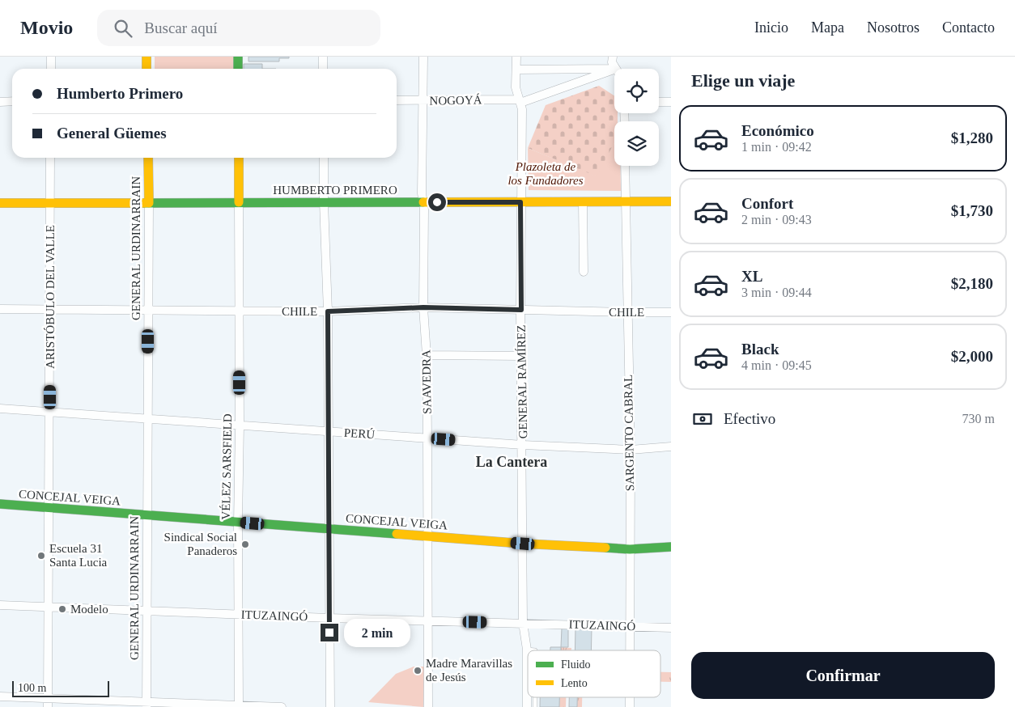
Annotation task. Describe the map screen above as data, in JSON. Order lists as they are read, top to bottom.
{
  "streets": {
    "street": [
      "NOGOYÁ",
      "HUMBERTO PRIMERO",
      "GENERAL URDINARRAIN",
      "ARISTÓBULO DEL VALLE",
      "CHILE",
      "SAAVEDRA",
      "GENERAL RAMÍREZ",
      "SARGENTO CABRAL",
      "PERÚ",
      "VÉLEZ SARSFIELD",
      "CONCEJAL VEIGA",
      "ITUZAINGÓ"
    ]
  },
  "crossings": [
    ["NOGOYÁ", "SAAVEDRA"],
    ["NOGOYÁ", "GENERAL RAMÍREZ"],
    ["HUMBERTO PRIMERO", "GENERAL URDINARRAIN"],
    ["HUMBERTO PRIMERO", "ARISTÓBULO DEL VALLE"],
    ["HUMBERTO PRIMERO", "SAAVEDRA"],
    ["HUMBERTO PRIMERO", "GENERAL RAMÍREZ"],
    ["HUMBERTO PRIMERO", "SARGENTO CABRAL"],
    ["HUMBERTO PRIMERO", "VÉLEZ SARSFIELD"],
    ["GENERAL URDINARRAIN", "CHILE"],
    ["GENERAL URDINARRAIN", "PERÚ"],
    ["GENERAL URDINARRAIN", "CONCEJAL VEIGA"],
    ["GENERAL URDINARRAIN", "ITUZAINGÓ"],
    ["ARISTÓBULO DEL VALLE", "CHILE"],
    ["ARISTÓBULO DEL VALLE", "PERÚ"],
    ["ARISTÓBULO DEL VALLE", "CONCEJAL VEIGA"],
    ["ARISTÓBULO DEL VALLE", "ITUZAINGÓ"],
    ["CHILE", "SAAVEDRA"],
    ["CHILE", "GENERAL RAMÍREZ"],
    ["CHILE", "SARGENTO CABRAL"],
    ["CHILE", "VÉLEZ SARSFIELD"],
    ["SAAVEDRA", "PERÚ"],
    ["SAAVEDRA", "CONCEJAL VEIGA"],
    ["SAAVEDRA", "ITUZAINGÓ"],
    ["GENERAL RAMÍREZ", "PERÚ"],
    ["GENERAL RAMÍREZ", "CONCEJAL VEIGA"],
    ["GENERAL RAMÍREZ", "ITUZAINGÓ"],
    ["SARGENTO CABRAL", "PERÚ"],
    ["SARGENTO CABRAL", "CONCEJAL VEIGA"],
    ["SARGENTO CABRAL", "ITUZAINGÓ"],
    ["PERÚ", "VÉLEZ SARSFIELD"],
    ["VÉLEZ SARSFIELD", "CONCEJAL VEIGA"],
    ["VÉLEZ SARSFIELD", "ITUZAINGÓ"]
  ],
  "districts": ["La Cantera"],
  "parks": ["Plazoleta de los Fundadores"],
  "places": [
    "Sindical Social Panaderos",
    "Escuela 31 Santa Lucia",
    "Modelo",
    "Madre Maravillas de Jesús"
  ],
  "legend": ["Fluido", "Lento"],
  "scale_bar": "100 m",
  "page": {
    "header": "Movio",
    "search": "Buscar aquí",
    "nav": [
      "Inicio",
      "Mapa",
      "Nosotros",
      "Contacto"
    ],
    "heading": "Elige un viaje",
    "banner": ["Humberto Primero", "General Güemes"],
    "list": [
      {
        "name": "Económico",
        "note": "1 min · 09:42",
        "value": "$1,280"
      },
      {
        "name": "Confort",
        "note": "2 min · 09:43",
        "value": "$1,730"
      },
      {
        "name": "XL",
        "note": "3 min · 09:44",
        "value": "$2,180"
      },
      {
        "name": "Black",
        "note": "4 min · 09:45",
        "value": "$2,000"
      }
    ],
    "pay": ["Efectivo", "730 m"],
    "bubble": "2 min",
    "buttons": "Confirmar",
    "scale": "100 m"
  }
}
